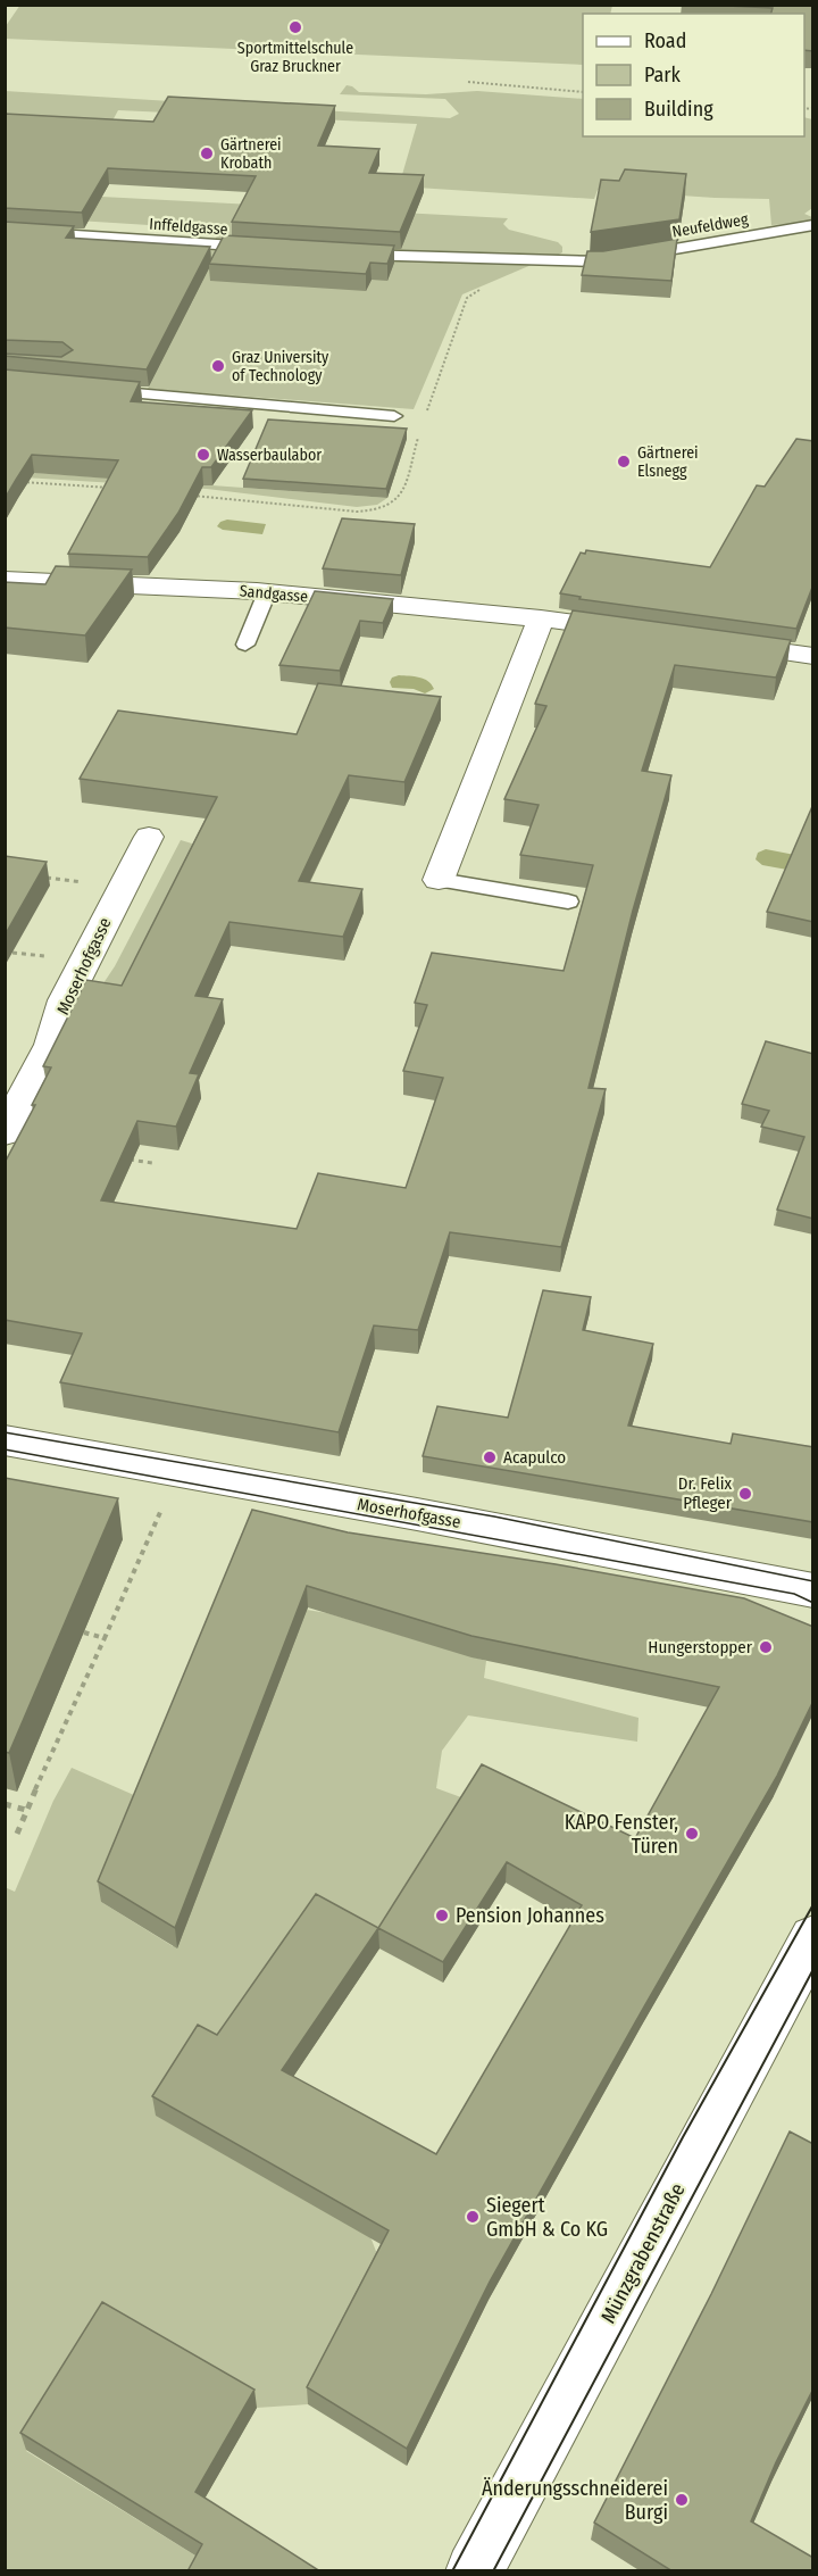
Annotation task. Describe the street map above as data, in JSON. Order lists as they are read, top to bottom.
{
  "streets": {
    "street": ["Sandgasse", "Moserhofgasse", "Münzgrabenstraße"],
    "lane": ["Neufeldweg", "Inffeldgasse"]
  },
  "places": [
    "Sportmittelschule Graz Bruckner",
    "Gärtnerei Krobath",
    "Graz University of Technology",
    "Wasserbaulabor",
    "Gärtnerei Elsnegg",
    "Acapulco",
    "Dr. Felix Pfleger",
    "Hungerstopper",
    "KAPO Fenster, Türen",
    "Pension Johannes",
    "Siegert GmbH & Co KG",
    "Änderungsschneiderei Burgi"
  ],
  "legend": ["Road", "Park", "Building"]
}
